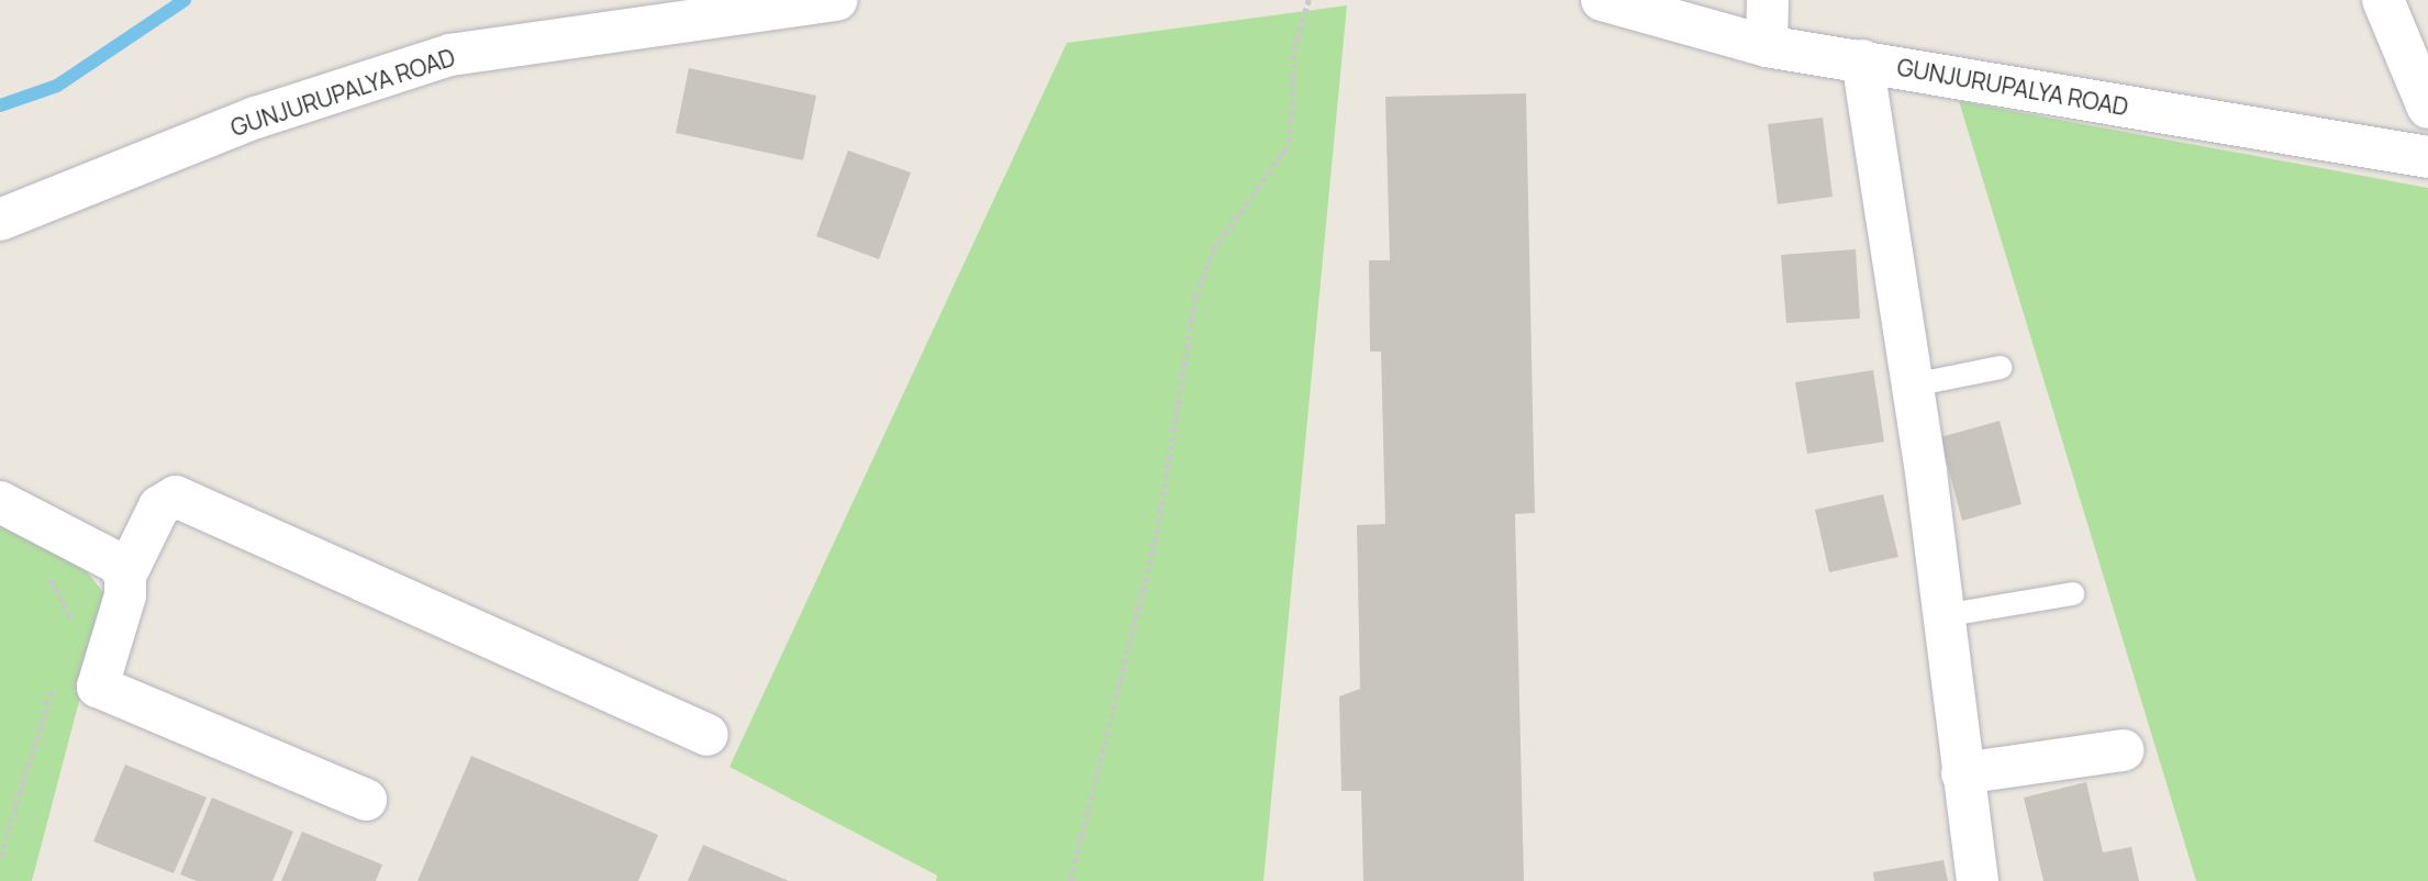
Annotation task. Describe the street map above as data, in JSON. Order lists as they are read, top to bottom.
{
  "streets": {
    "street": ["GUNJURUPALYA ROAD"]
  }
}
